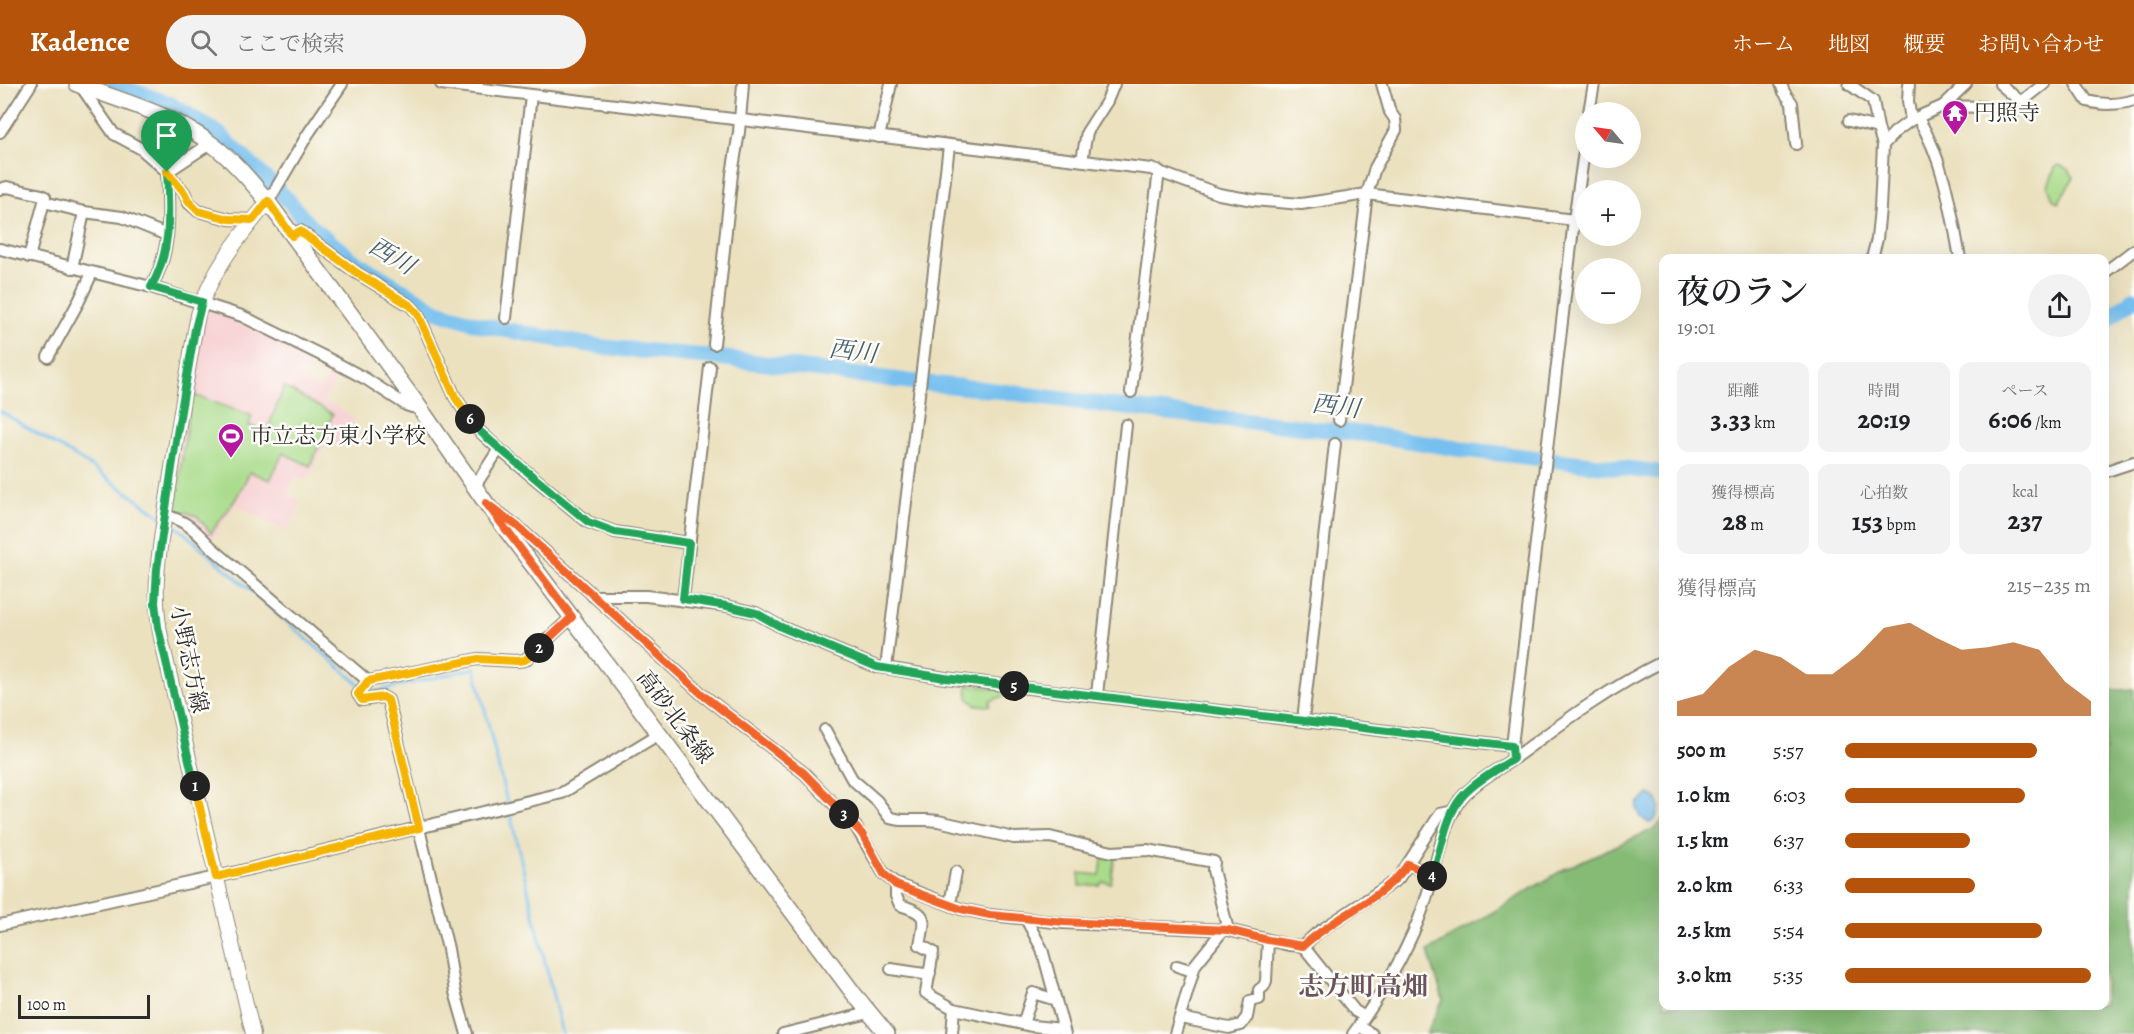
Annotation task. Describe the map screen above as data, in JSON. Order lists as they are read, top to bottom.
{
  "streets": {
    "main road": ["小野志方線", "高砂北条線"]
  },
  "crossings": [
    ["小野志方線", "高砂北条線"]
  ],
  "districts": ["志方町高畑"],
  "water": ["西川"],
  "places": {
    "temple": ["円照寺"],
    "sports": ["市立志方東小学校"]
  },
  "scale_bar": "100 m",
  "north": "top left",
  "page": {
    "header": "Kadence",
    "search": "ここで検索",
    "nav": [
      "ホーム",
      "地図",
      "概要",
      "お問い合わせ"
    ],
    "map_buttons": ["+", "−"],
    "heading": ["夜のラン", "19:01"],
    "stats": [
      ["距離", "3.33 km"],
      ["時間", "20:19"],
      ["ペース", "6:06 /km"],
      ["獲得標高", "28 m"],
      ["心拍数", "153 bpm"],
      ["kcal", "237"]
    ],
    "pins": [
      "6",
      "2",
      "5",
      "1",
      "3",
      "4"
    ],
    "chart": ["獲得標高", "215–235 m"],
    "list": [
      {
        "name": "500 m",
        "note": "5:57"
      },
      {
        "name": "1.0 km",
        "note": "6:03"
      },
      {
        "name": "1.5 km",
        "note": "6:37"
      },
      {
        "name": "2.0 km",
        "note": "6:33"
      },
      {
        "name": "2.5 km",
        "note": "5:54"
      },
      {
        "name": "3.0 km",
        "note": "5:35"
      }
    ],
    "scale": "100 m"
  }
}
